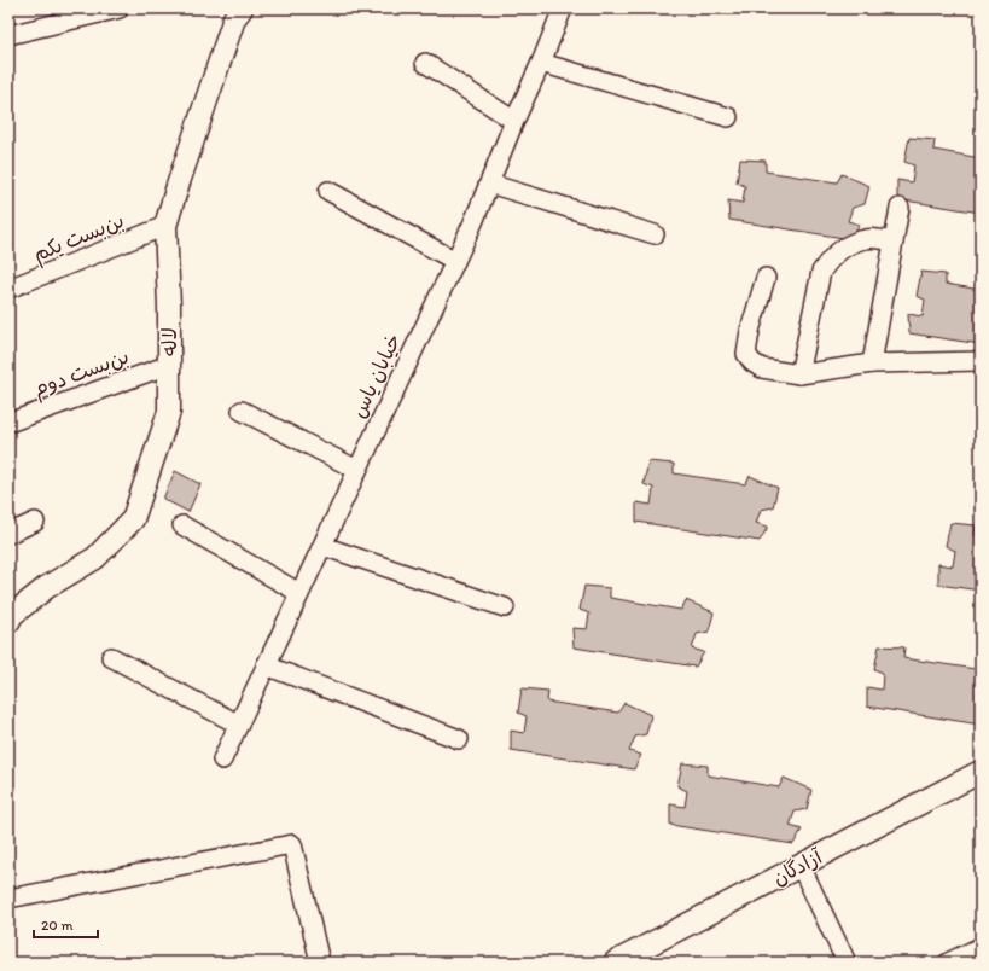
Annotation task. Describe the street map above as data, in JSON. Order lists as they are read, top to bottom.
{
  "streets": {
    "street": [
      "بن‌بست یکم",
      "لاله",
      "بن‌بست دوم",
      "خیابان یاس",
      "آزادگان"
    ]
  },
  "crossings": [
    ["بن‌بست یکم", "لاله"],
    ["لاله", "بن‌بست دوم"]
  ],
  "scale_bar": "20 m"
}
